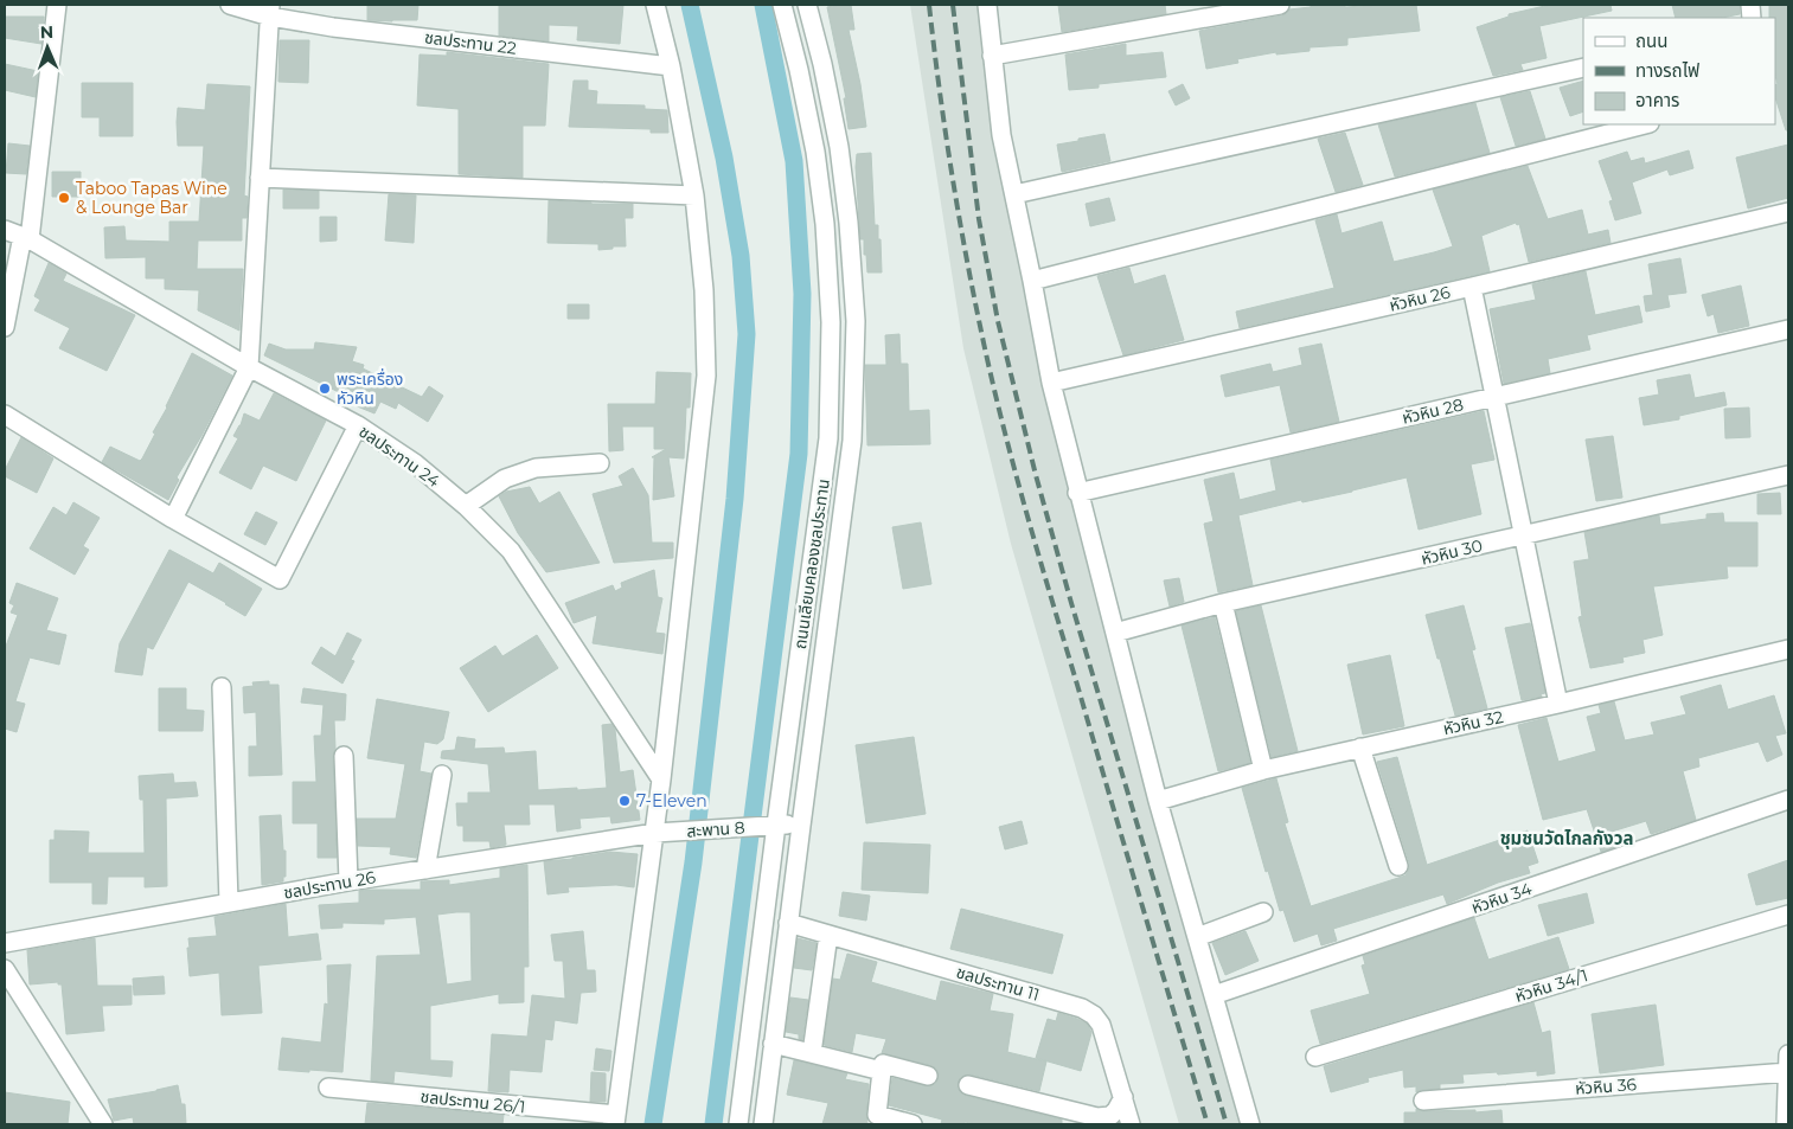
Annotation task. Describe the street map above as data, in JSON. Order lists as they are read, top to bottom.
{
  "streets": {
    "street": [
      "ชลประทาน 22",
      "หัวหิน 26",
      "หัวหิน 28",
      "ชลประทาน 24",
      "หัวหิน 30",
      "ถนนเลียบคลองชลประทาน",
      "หัวหิน 32",
      "สะพาน 8",
      "ชลประทาน 26",
      "หัวหิน 34",
      "ชลประทาน 11",
      "หัวหิน 34/1",
      "หัวหิน 36",
      "ชลประทาน 26/1"
    ]
  },
  "crossings": [
    ["ถนนเลียบคลองชลประทาน", "สะพาน 8"],
    ["ถนนเลียบคลองชลประทาน", "ชลประทาน 11"],
    ["สะพาน 8", "ชลประทาน 26"]
  ],
  "districts": ["ชุมชนวัดไกลกังวล"],
  "places": ["Taboo Tapas Wine & Lounge Bar", "พระเครื่อง หัวหิน", "7-Eleven"],
  "legend": ["ถนน", "ทางรถไฟ", "อาคาร"],
  "north": "top"
}
